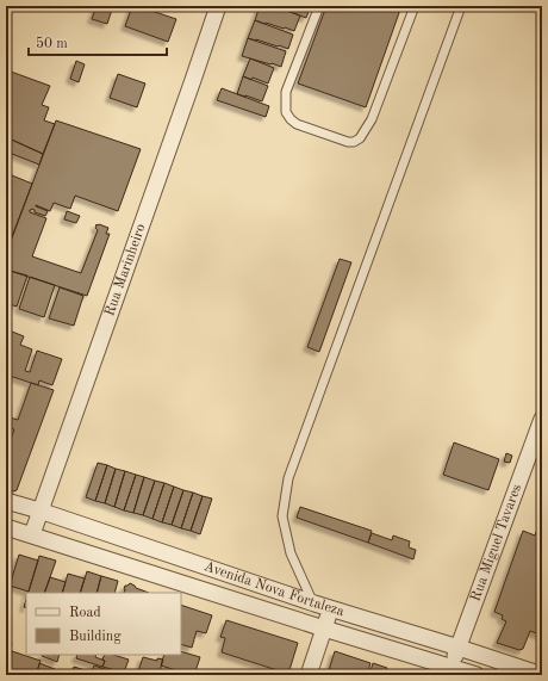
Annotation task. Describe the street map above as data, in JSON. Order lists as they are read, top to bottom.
{
  "streets": {
    "street": ["Rua Marinheiro", "Rua Miguel Tavares", "Avenida Nova Fortaleza"]
  },
  "crossings": [
    ["Rua Marinheiro", "Avenida Nova Fortaleza"],
    ["Rua Miguel Tavares", "Avenida Nova Fortaleza"]
  ],
  "legend": ["Road", "Building"],
  "scale_bar": "50 m"
}
